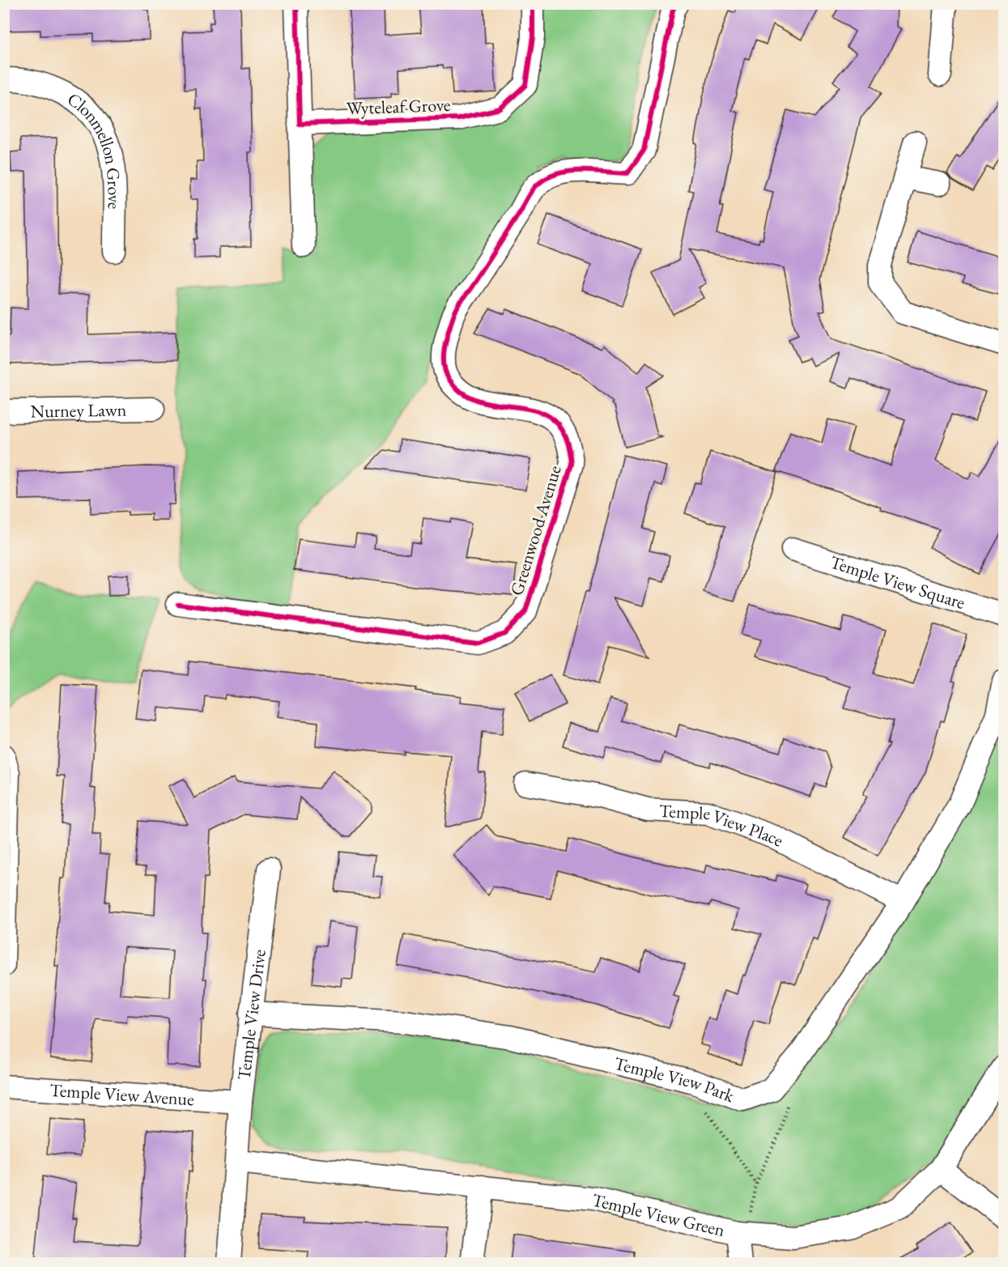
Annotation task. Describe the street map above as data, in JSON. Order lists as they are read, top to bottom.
{
  "streets": {
    "street": [
      "Wyteleaf Grove",
      "Clonmellon Grove",
      "Nurney Lawn",
      "Greenwood Avenue",
      "Temple View Square",
      "Temple View Place",
      "Temple View Drive",
      "Temple View Park",
      "Temple View Avenue",
      "Temple View Green"
    ]
  },
  "crossings": [
    ["Temple View Place", "Temple View Park"],
    ["Temple View Drive", "Temple View Park"],
    ["Temple View Drive", "Temple View Avenue"],
    ["Temple View Drive", "Temple View Green"]
  ]
}
